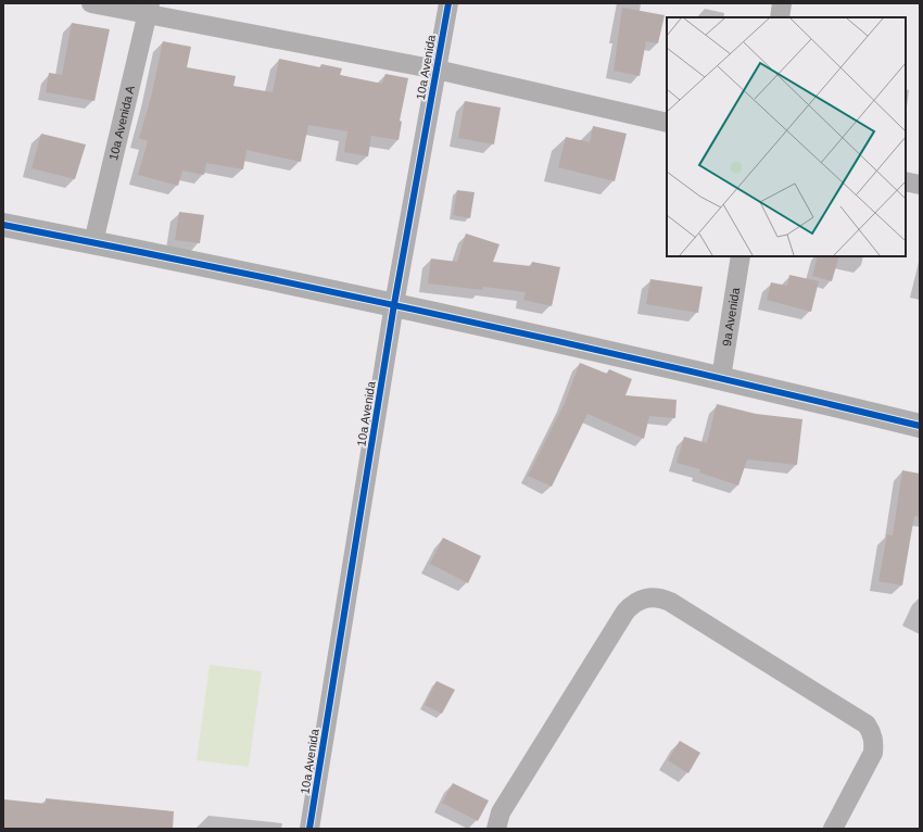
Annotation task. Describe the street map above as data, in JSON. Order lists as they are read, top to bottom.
{
  "streets": {
    "street": ["10a Avenida", "10a Avenida A", "9a Avenida"]
  }
}
